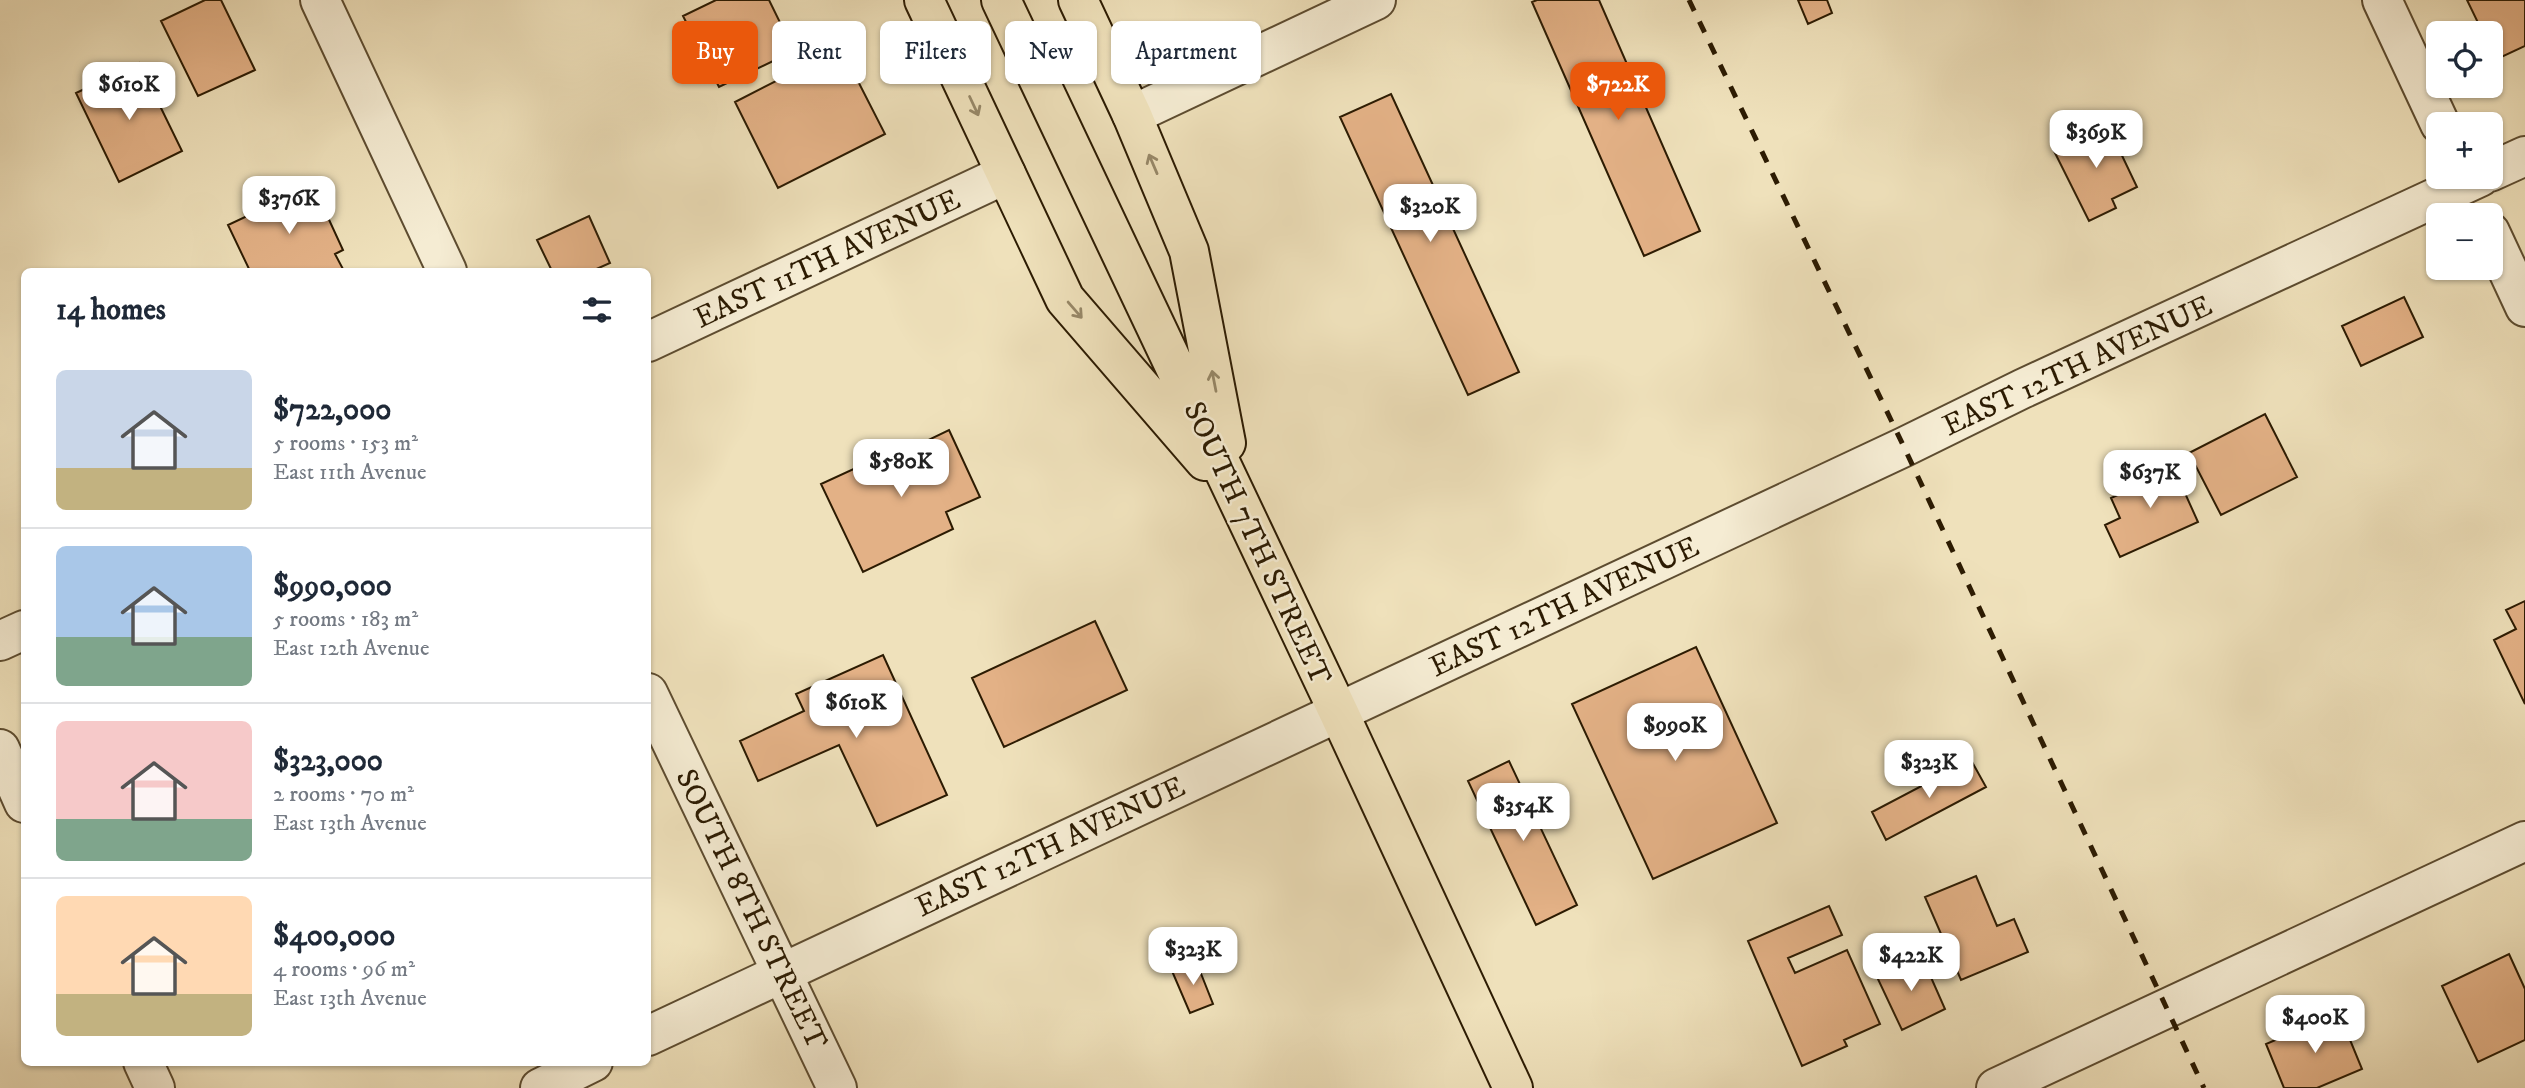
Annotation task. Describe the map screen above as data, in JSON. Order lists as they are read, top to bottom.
{
  "streets": {
    "main road": ["SOUTH 7TH STREET"],
    "street": ["EAST 11TH AVENUE", "EAST 12TH AVENUE", "SOUTH 8TH STREET"]
  },
  "crossings": [
    ["EAST 12TH AVENUE", "SOUTH 7TH STREET"],
    ["EAST 12TH AVENUE", "SOUTH 8TH STREET"]
  ],
  "page": {
    "map_buttons": ["+", "−"],
    "chip": [
      "Buy",
      "Rent",
      "Filters",
      "New",
      "Apartment"
    ],
    "price": [
      "$610K",
      "$722K",
      "$369K",
      "$376K",
      "$320K",
      "$580K",
      "$637K",
      "$610K",
      "$990K",
      "$323K",
      "$354K",
      "$323K",
      "$422K",
      "$400K"
    ],
    "heading": "14 homes",
    "list": [
      {
        "name": "$722,000",
        "note": "5 rooms · 153 m² · East 11th Avenue"
      },
      {
        "name": "$990,000",
        "note": "5 rooms · 183 m² · East 12th Avenue"
      },
      {
        "name": "$323,000",
        "note": "2 rooms · 70 m² · East 13th Avenue"
      },
      {
        "name": "$400,000",
        "note": "4 rooms · 96 m² · East 13th Avenue"
      }
    ]
  }
}
